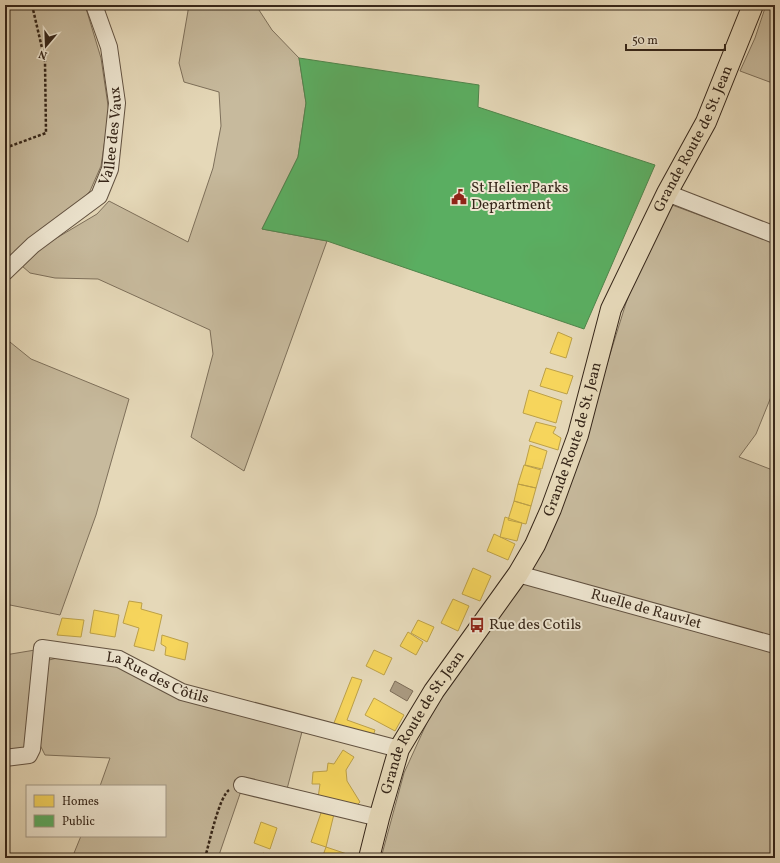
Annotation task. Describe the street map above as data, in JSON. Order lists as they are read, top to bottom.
{
  "streets": {
    "main road": ["Grande Route de St. Jean"],
    "street": ["Vallee des Vaux", "Ruelle de Rauvlet", "La Rue des Côtils"]
  },
  "crossings": [
    ["Grande Route de St. Jean", "Ruelle de Rauvlet"],
    ["Grande Route de St. Jean", "La Rue des Côtils"]
  ],
  "places": {
    "public building": ["St Helier Parks Department"],
    "bus stop": ["Rue des Cotils"]
  },
  "legend": ["Homes", "Public"],
  "scale_bar": "50 m",
  "north": "bottom"
}
